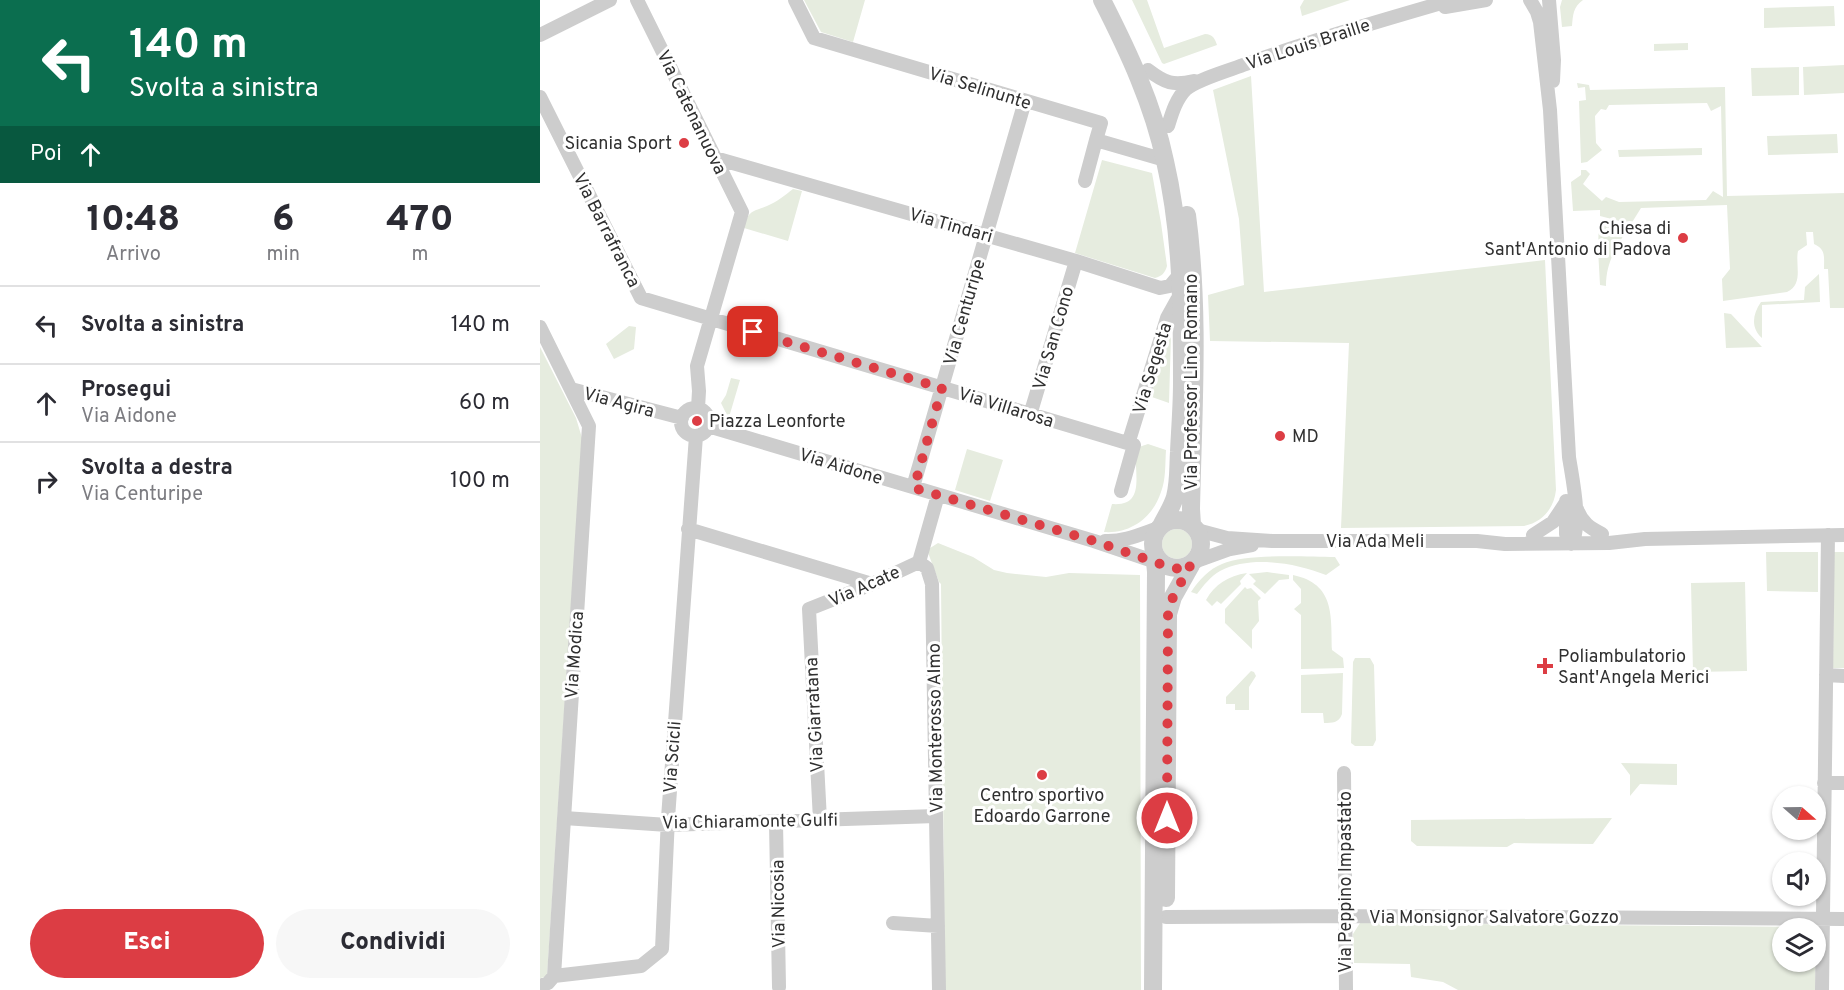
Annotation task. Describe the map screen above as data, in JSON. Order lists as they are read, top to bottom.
{
  "streets": {
    "street": [
      "Via Louis Braille",
      "Via Selinunte",
      "Via Catenanuova",
      "Via Tindari",
      "Via Barrafranca",
      "Via Centuripe",
      "Via San Cono",
      "Via Segesta",
      "Via Professor Lino Romano",
      "Via Agira",
      "Via Villarosa",
      "Via Aidone",
      "Via Ada Meli",
      "Via Acate",
      "Via Modica",
      "Via Giarratana",
      "Via Monterosso Almo",
      "Via Scicli",
      "Via Chiaramonte Gulfi",
      "Via Peppino Impastato",
      "Via Nicosia",
      "Via Monsignor Salvatore Gozzo"
    ]
  },
  "crossings": [
    ["Via Selinunte", "Via Centuripe"],
    ["Via Catenanuova", "Via Tindari"],
    ["Via Catenanuova", "Via Barrafranca"],
    ["Via Catenanuova", "Via Villarosa"],
    ["Via Tindari", "Via Centuripe"],
    ["Via Tindari", "Via San Cono"],
    ["Via Tindari", "Via Professor Lino Romano"],
    ["Via Barrafranca", "Via Villarosa"],
    ["Via Centuripe", "Via Villarosa"],
    ["Via Centuripe", "Via Aidone"],
    ["Via San Cono", "Via Villarosa"],
    ["Via Segesta", "Via Professor Lino Romano"],
    ["Via Segesta", "Via Villarosa"],
    ["Via Professor Lino Romano", "Via Aidone"],
    ["Via Agira", "Via Aidone"],
    ["Via Agira", "Via Modica"],
    ["Via Agira", "Via Scicli"],
    ["Via Aidone", "Via Scicli"],
    ["Via Acate", "Via Giarratana"],
    ["Via Acate", "Via Monterosso Almo"],
    ["Via Modica", "Via Scicli"],
    ["Via Modica", "Via Chiaramonte Gulfi"],
    ["Via Giarratana", "Via Chiaramonte Gulfi"],
    ["Via Monterosso Almo", "Via Chiaramonte Gulfi"],
    ["Via Scicli", "Via Chiaramonte Gulfi"],
    ["Via Chiaramonte Gulfi", "Via Nicosia"],
    ["Via Peppino Impastato", "Via Monsignor Salvatore Gozzo"]
  ],
  "places": {
    "other": [
      "Sicania Sport",
      "Chiesa di Sant'Antonio di Padova",
      "Piazza Leonforte",
      "MD",
      "Centro sportivo Edoardo Garrone"
    ],
    "health": ["Poliambulatorio Sant'Angela Merici"]
  },
  "north": "right",
  "page": {
    "turn": ["140 m", "Svolta a sinistra"],
    "then": "Poi",
    "eta": [
      "10:48",
      "Arrivo",
      "6",
      "min",
      "470",
      "m"
    ],
    "list": [
      {
        "name": "Svolta a sinistra",
        "value": "140 m"
      },
      {
        "name": "Prosegui",
        "note": "Via Aidone",
        "value": "60 m"
      },
      {
        "name": "Svolta a destra",
        "note": "Via Centuripe",
        "value": "100 m"
      }
    ],
    "buttons": ["Esci", "Condividi"]
  }
}
